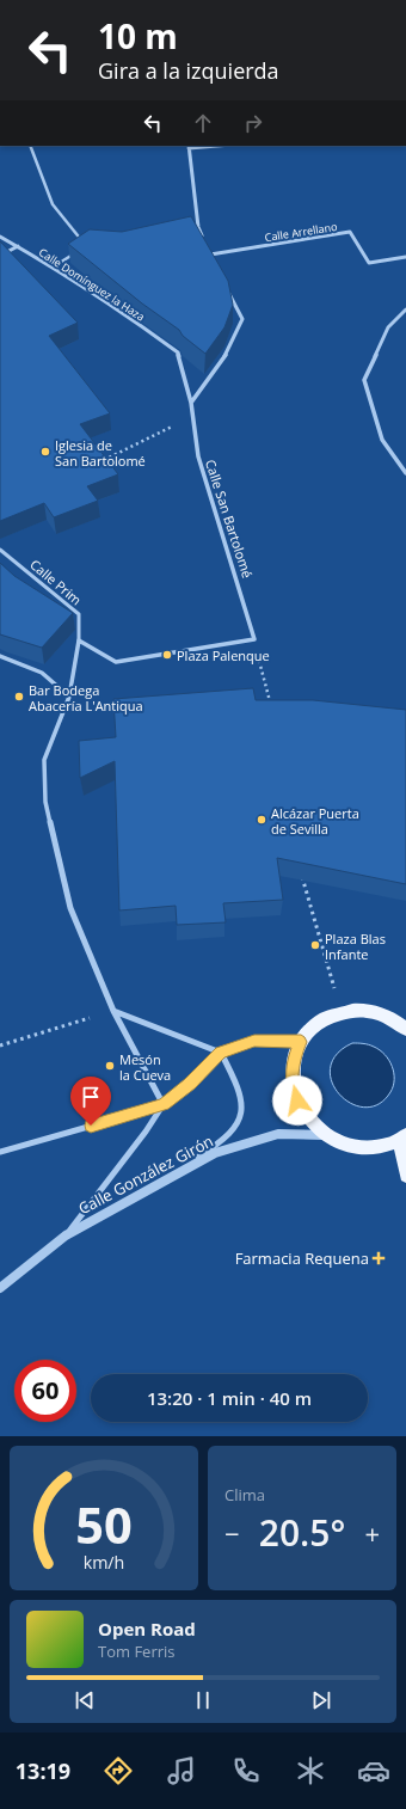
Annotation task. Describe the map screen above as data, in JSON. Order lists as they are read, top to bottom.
{
  "streets": {
    "street": [
      "Calle Arrellano",
      "Calle Domínguez la Haza",
      "Calle San Bartolomé",
      "Calle Prim",
      "Calle González Girón"
    ]
  },
  "crossings": [
    ["Calle Domínguez la Haza", "Calle San Bartolomé"]
  ],
  "places": {
    "other": [
      "Iglesia de San Bartolomé",
      "Plaza Palenque",
      "Bar Bodega Abacería L'Antiqua",
      "Alcázar Puerta de Sevilla",
      "Plaza Blas Infante",
      "Mesón la Cueva"
    ],
    "health": ["Farmacia Requena"]
  },
  "page": {
    "turn": ["10 m", "Gira a la izquierda"],
    "limit": "60",
    "trip": "13:20 · 1 min · 40 m",
    "tile": "Clima",
    "heat": ["−", "20.5°", "+"],
    "song": ["Open Road", "Tom Ferris"],
    "tabs": "13:19",
    "gauge": ["50", "km/h"]
  }
}
